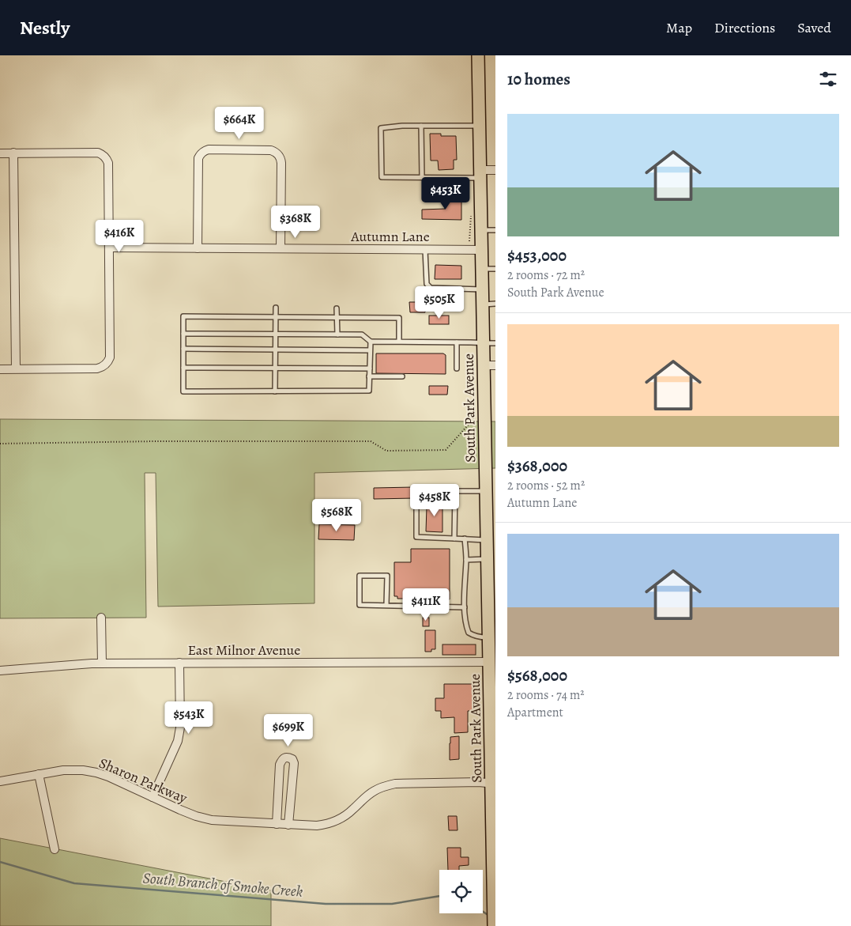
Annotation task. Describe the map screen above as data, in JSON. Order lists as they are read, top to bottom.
{
  "streets": {
    "main road": ["South Park Avenue"],
    "street": ["Autumn Lane", "East Milnor Avenue", "Sharon Parkway"]
  },
  "crossings": [
    ["Autumn Lane", "South Park Avenue"],
    ["South Park Avenue", "East Milnor Avenue"],
    ["South Park Avenue", "Sharon Parkway"]
  ],
  "water": ["South Branch of Smoke Creek"],
  "page": {
    "header": "Nestly",
    "nav": ["Map", "Directions", "Saved"],
    "heading": "10 homes",
    "list": [
      {
        "name": "$453,000",
        "note": "2 rooms · 72 m² · South Park Avenue"
      },
      {
        "name": "$368,000",
        "note": "2 rooms · 52 m² · Autumn Lane"
      },
      {
        "name": "$568,000",
        "note": "2 rooms · 74 m² · Apartment"
      }
    ],
    "price": [
      "$664K",
      "$453K",
      "$368K",
      "$416K",
      "$505K",
      "$458K",
      "$568K",
      "$411K",
      "$543K",
      "$699K"
    ]
  }
}
